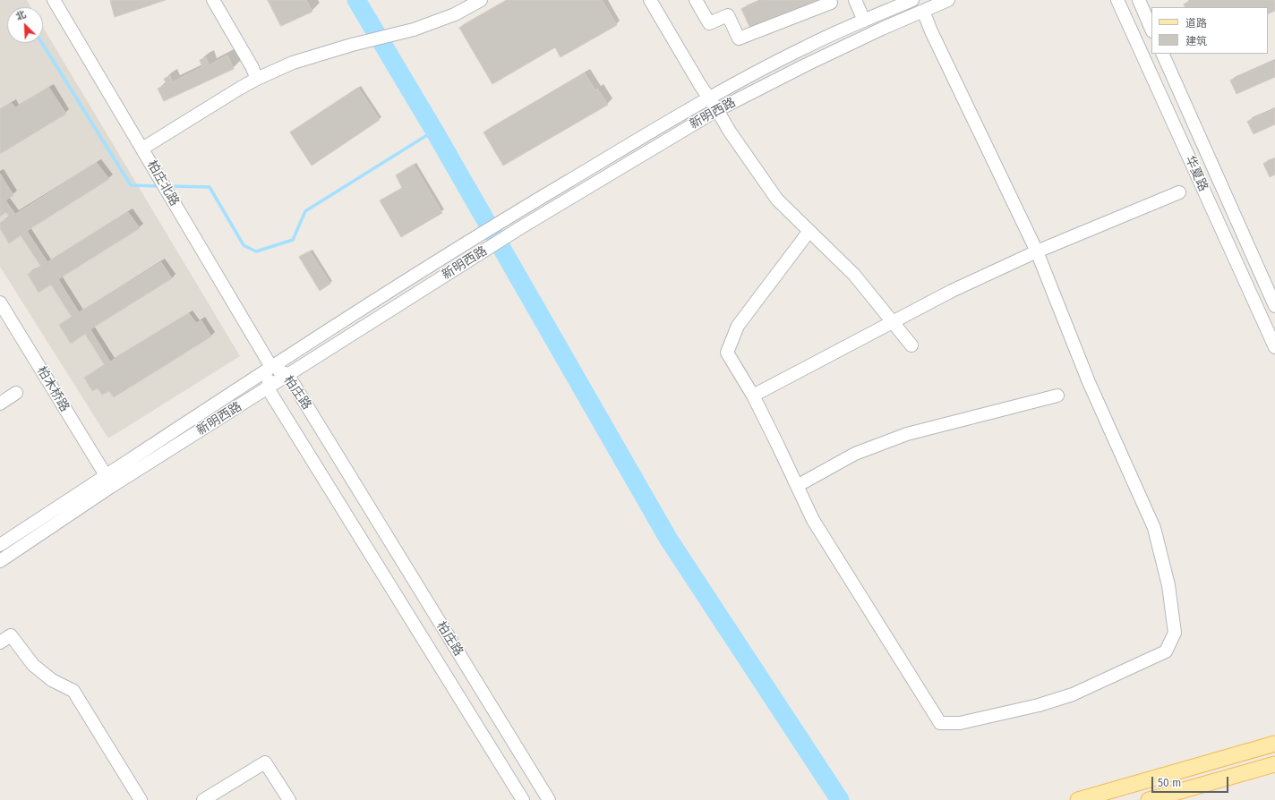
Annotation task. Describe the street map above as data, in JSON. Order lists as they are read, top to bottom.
{
  "streets": {
    "street": [
      "新明西路",
      "华夏路",
      "柏庄北路",
      "柏木桥路",
      "柏庄路"
    ]
  },
  "crossings": [
    ["新明西路", "柏庄北路"],
    ["新明西路", "柏木桥路"],
    ["新明西路", "柏庄路"],
    ["柏庄北路", "柏庄路"]
  ],
  "legend": ["道路", "建筑"],
  "scale_bar": "50 m",
  "north": "top left"
}
